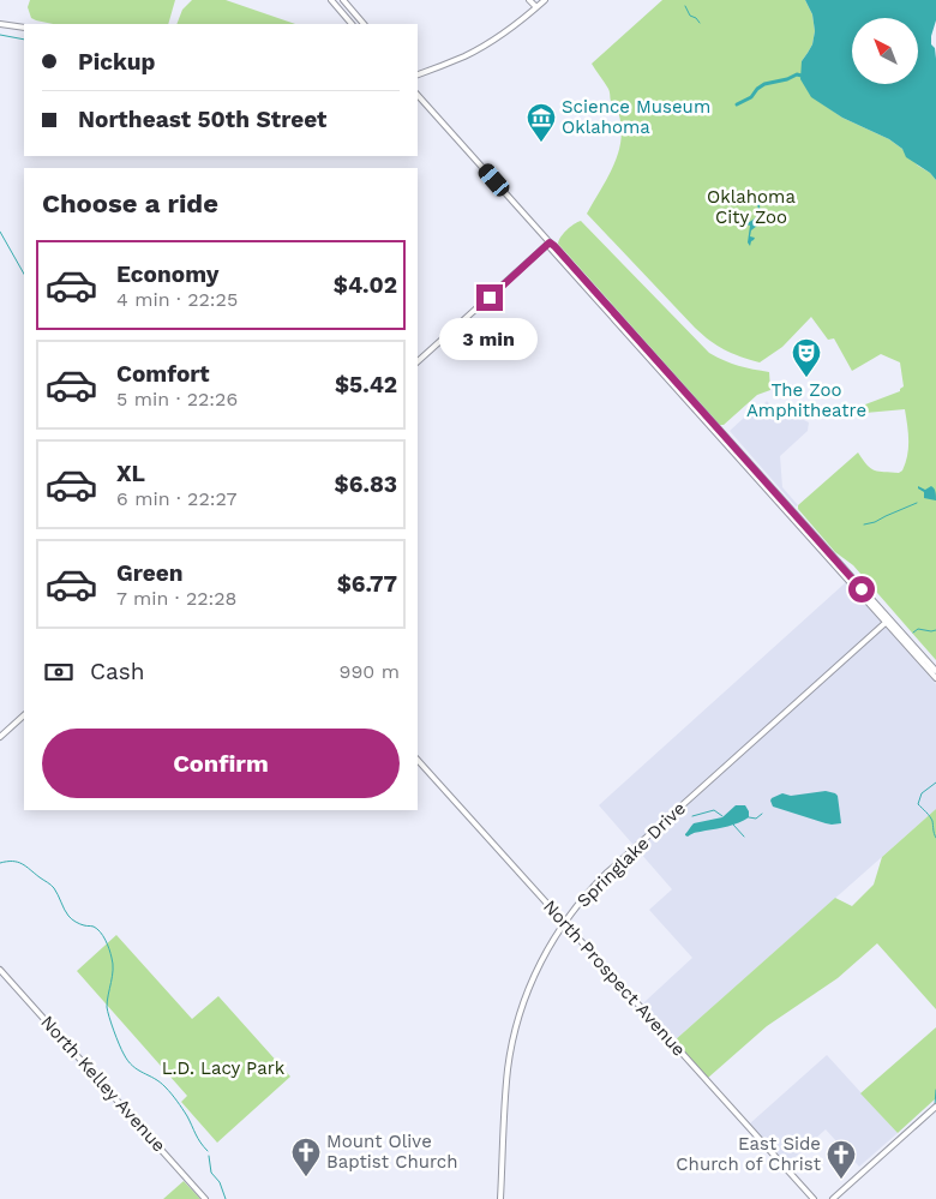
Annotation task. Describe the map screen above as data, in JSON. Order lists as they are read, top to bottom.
{
  "streets": {
    "street": ["Springlake Drive", "North Prospect Avenue", "North Kelley Avenue"]
  },
  "crossings": [
    ["Springlake Drive", "North Prospect Avenue"]
  ],
  "parks": ["Oklahoma City Zoo", "L.D. Lacy Park"],
  "places": {
    "museum": ["Science Museum Oklahoma"],
    "theatre": ["The Zoo Amphitheatre"],
    "church": ["Mount Olive Baptist Church", "East Side Church of Christ"]
  },
  "north": "top left",
  "page": {
    "banner": ["Pickup", "Northeast 50th Street"],
    "heading": "Choose a ride",
    "list": [
      {
        "name": "Economy",
        "note": "4 min · 22:25",
        "value": "$4.02"
      },
      {
        "name": "Comfort",
        "note": "5 min · 22:26",
        "value": "$5.42"
      },
      {
        "name": "XL",
        "note": "6 min · 22:27",
        "value": "$6.83"
      },
      {
        "name": "Green",
        "note": "7 min · 22:28",
        "value": "$6.77"
      }
    ],
    "bubble": "3 min",
    "pay": ["Cash", "990 m"],
    "buttons": "Confirm"
  }
}
